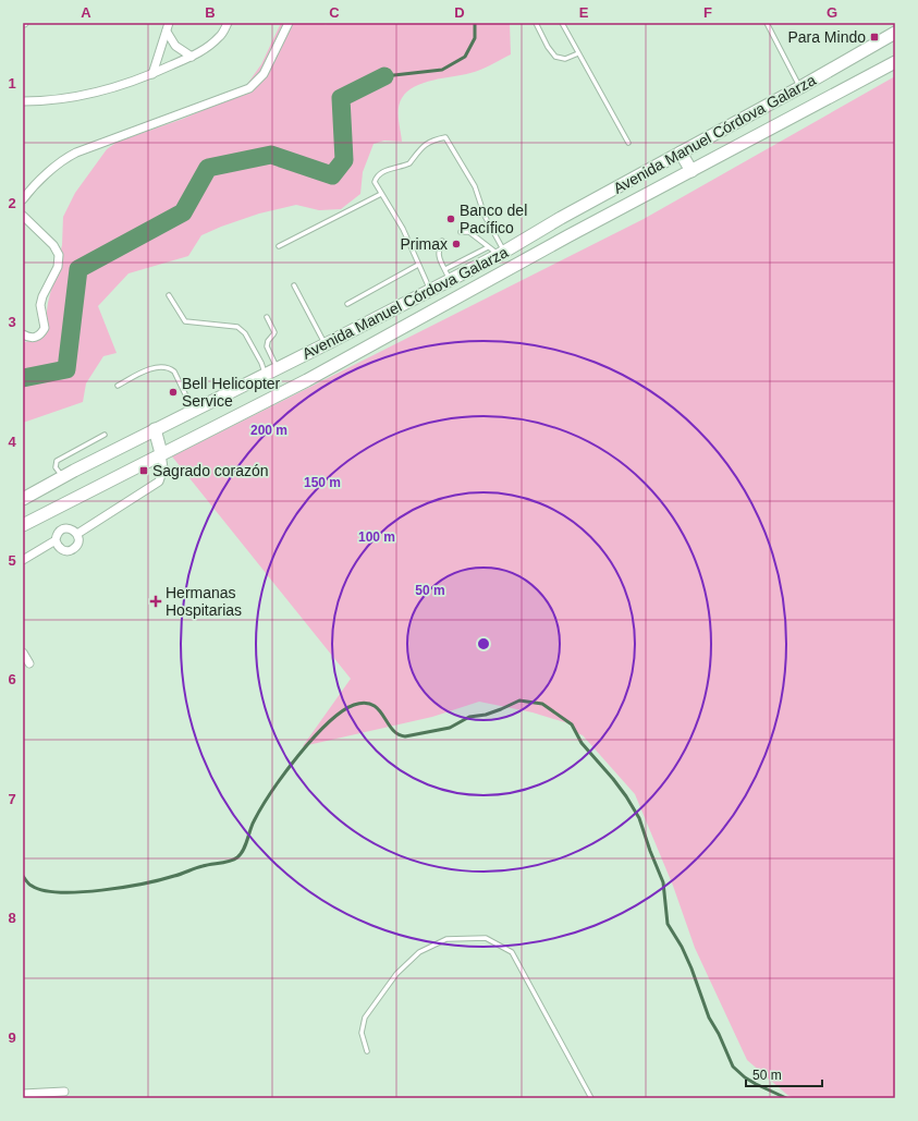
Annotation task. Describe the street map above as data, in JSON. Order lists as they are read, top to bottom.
{
  "streets": {
    "main road": ["Avenida Manuel Córdova Galarza"]
  },
  "places": {
    "transit": ["Para Mindo", "Sagrado corazón"],
    "other": ["Banco del Pacífico", "Primax", "Bell Helicopter Service"],
    "health": ["Hermanas Hospitarias"]
  },
  "scale_bar": "50 m",
  "grid": {
    "columns": [
      "A",
      "B",
      "C",
      "D",
      "E",
      "F",
      "G"
    ],
    "rows": [
      "1",
      "2",
      "3",
      "4",
      "5",
      "6",
      "7",
      "8",
      "9"
    ]
  },
  "rings": [
    "200 m",
    "150 m",
    "100 m",
    "50 m"
  ]
}
